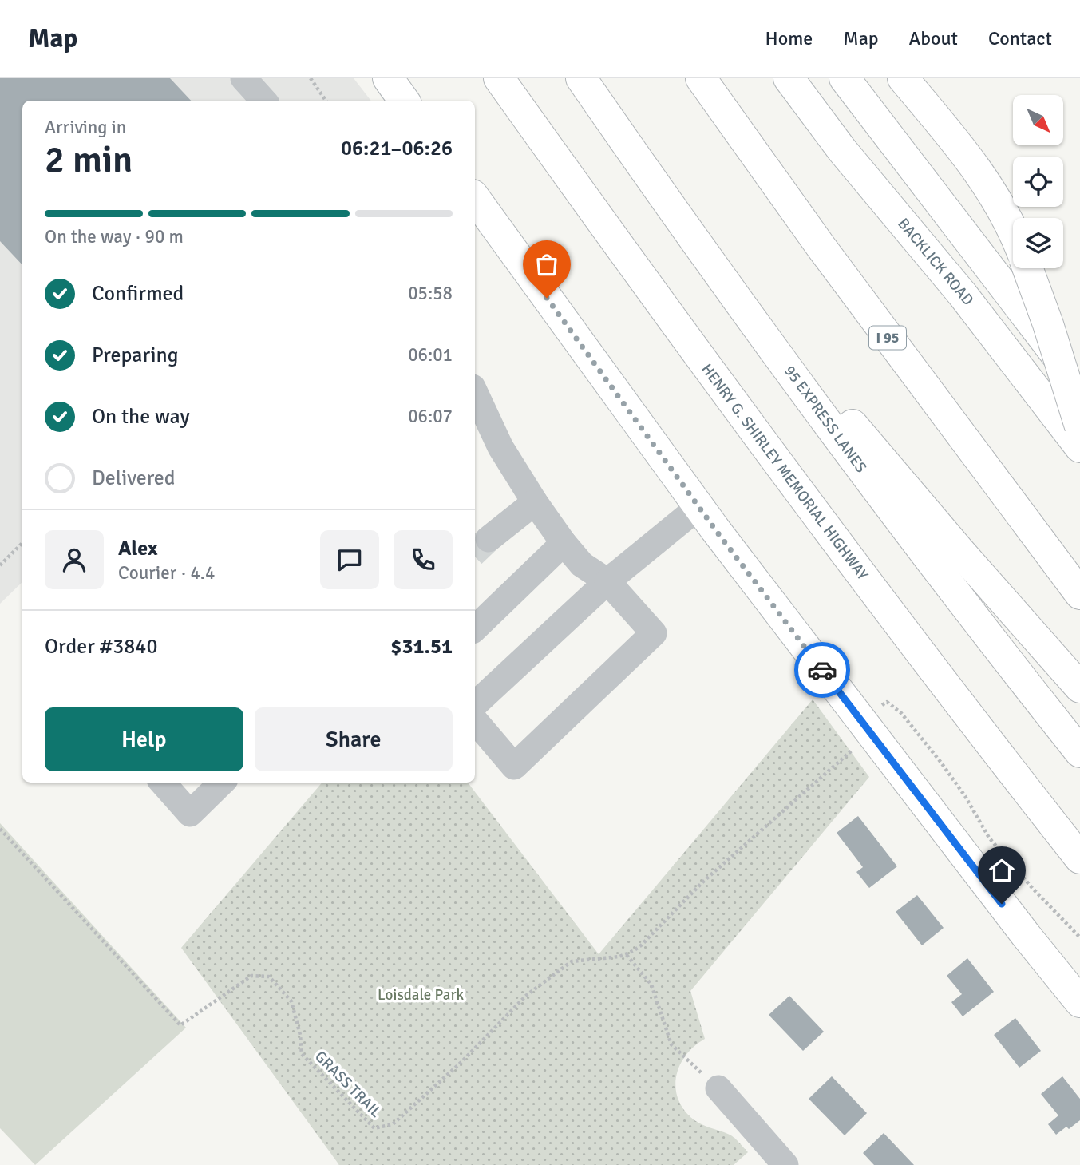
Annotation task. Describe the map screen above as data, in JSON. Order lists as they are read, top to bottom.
{
  "streets": {
    "main road": [
      "BACKLICK ROAD",
      "I 95",
      "95 EXPRESS LANES",
      "HENRY G. SHIRLEY MEMORIAL HIGHWAY"
    ],
    "path": ["GRASS TRAIL"]
  },
  "parks": ["Loisdale Park"],
  "north": "bottom right",
  "page": {
    "header": "Map",
    "nav": [
      "Home",
      "Map",
      "About",
      "Contact"
    ],
    "heading": ["2 min", "Arriving in", "06:21–06:26"],
    "panel": [
      "Alex",
      "Courier · 4.4",
      "Order #3840",
      "$31.51"
    ],
    "bar": "On the way · 90 m",
    "list": [
      ["Confirmed", "05:58"],
      ["Preparing", "06:01"],
      ["On the way", "06:07"],
      "Delivered"
    ],
    "buttons": ["Help", "Share"]
  }
}
